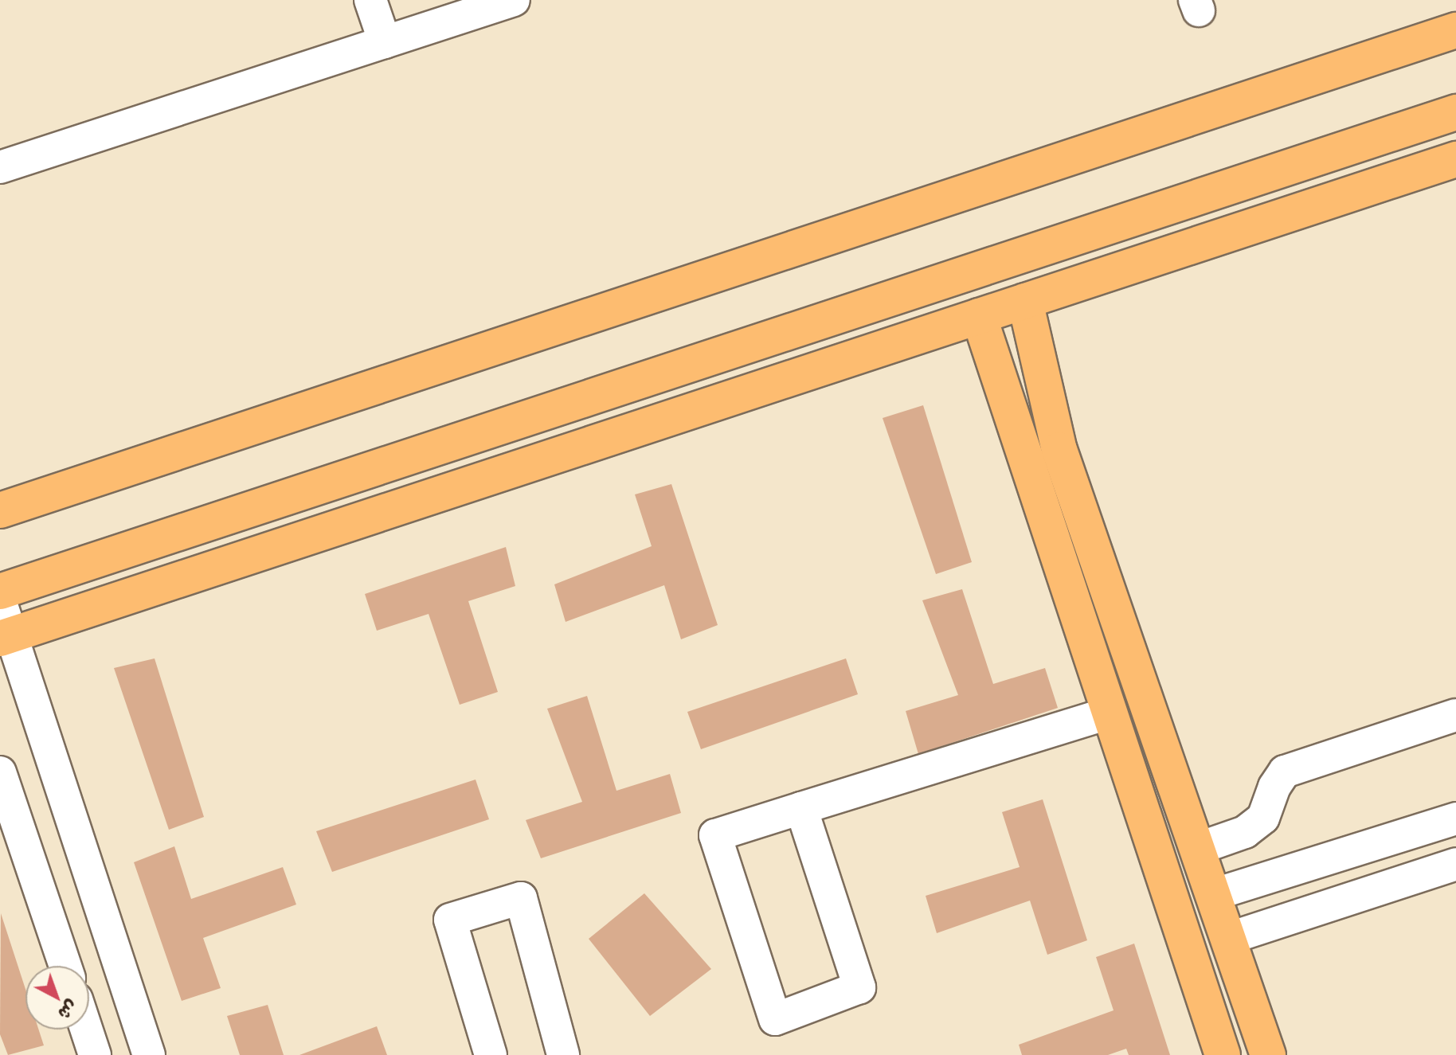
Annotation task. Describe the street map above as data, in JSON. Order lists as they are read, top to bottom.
{
  "north": "bottom right"
}
